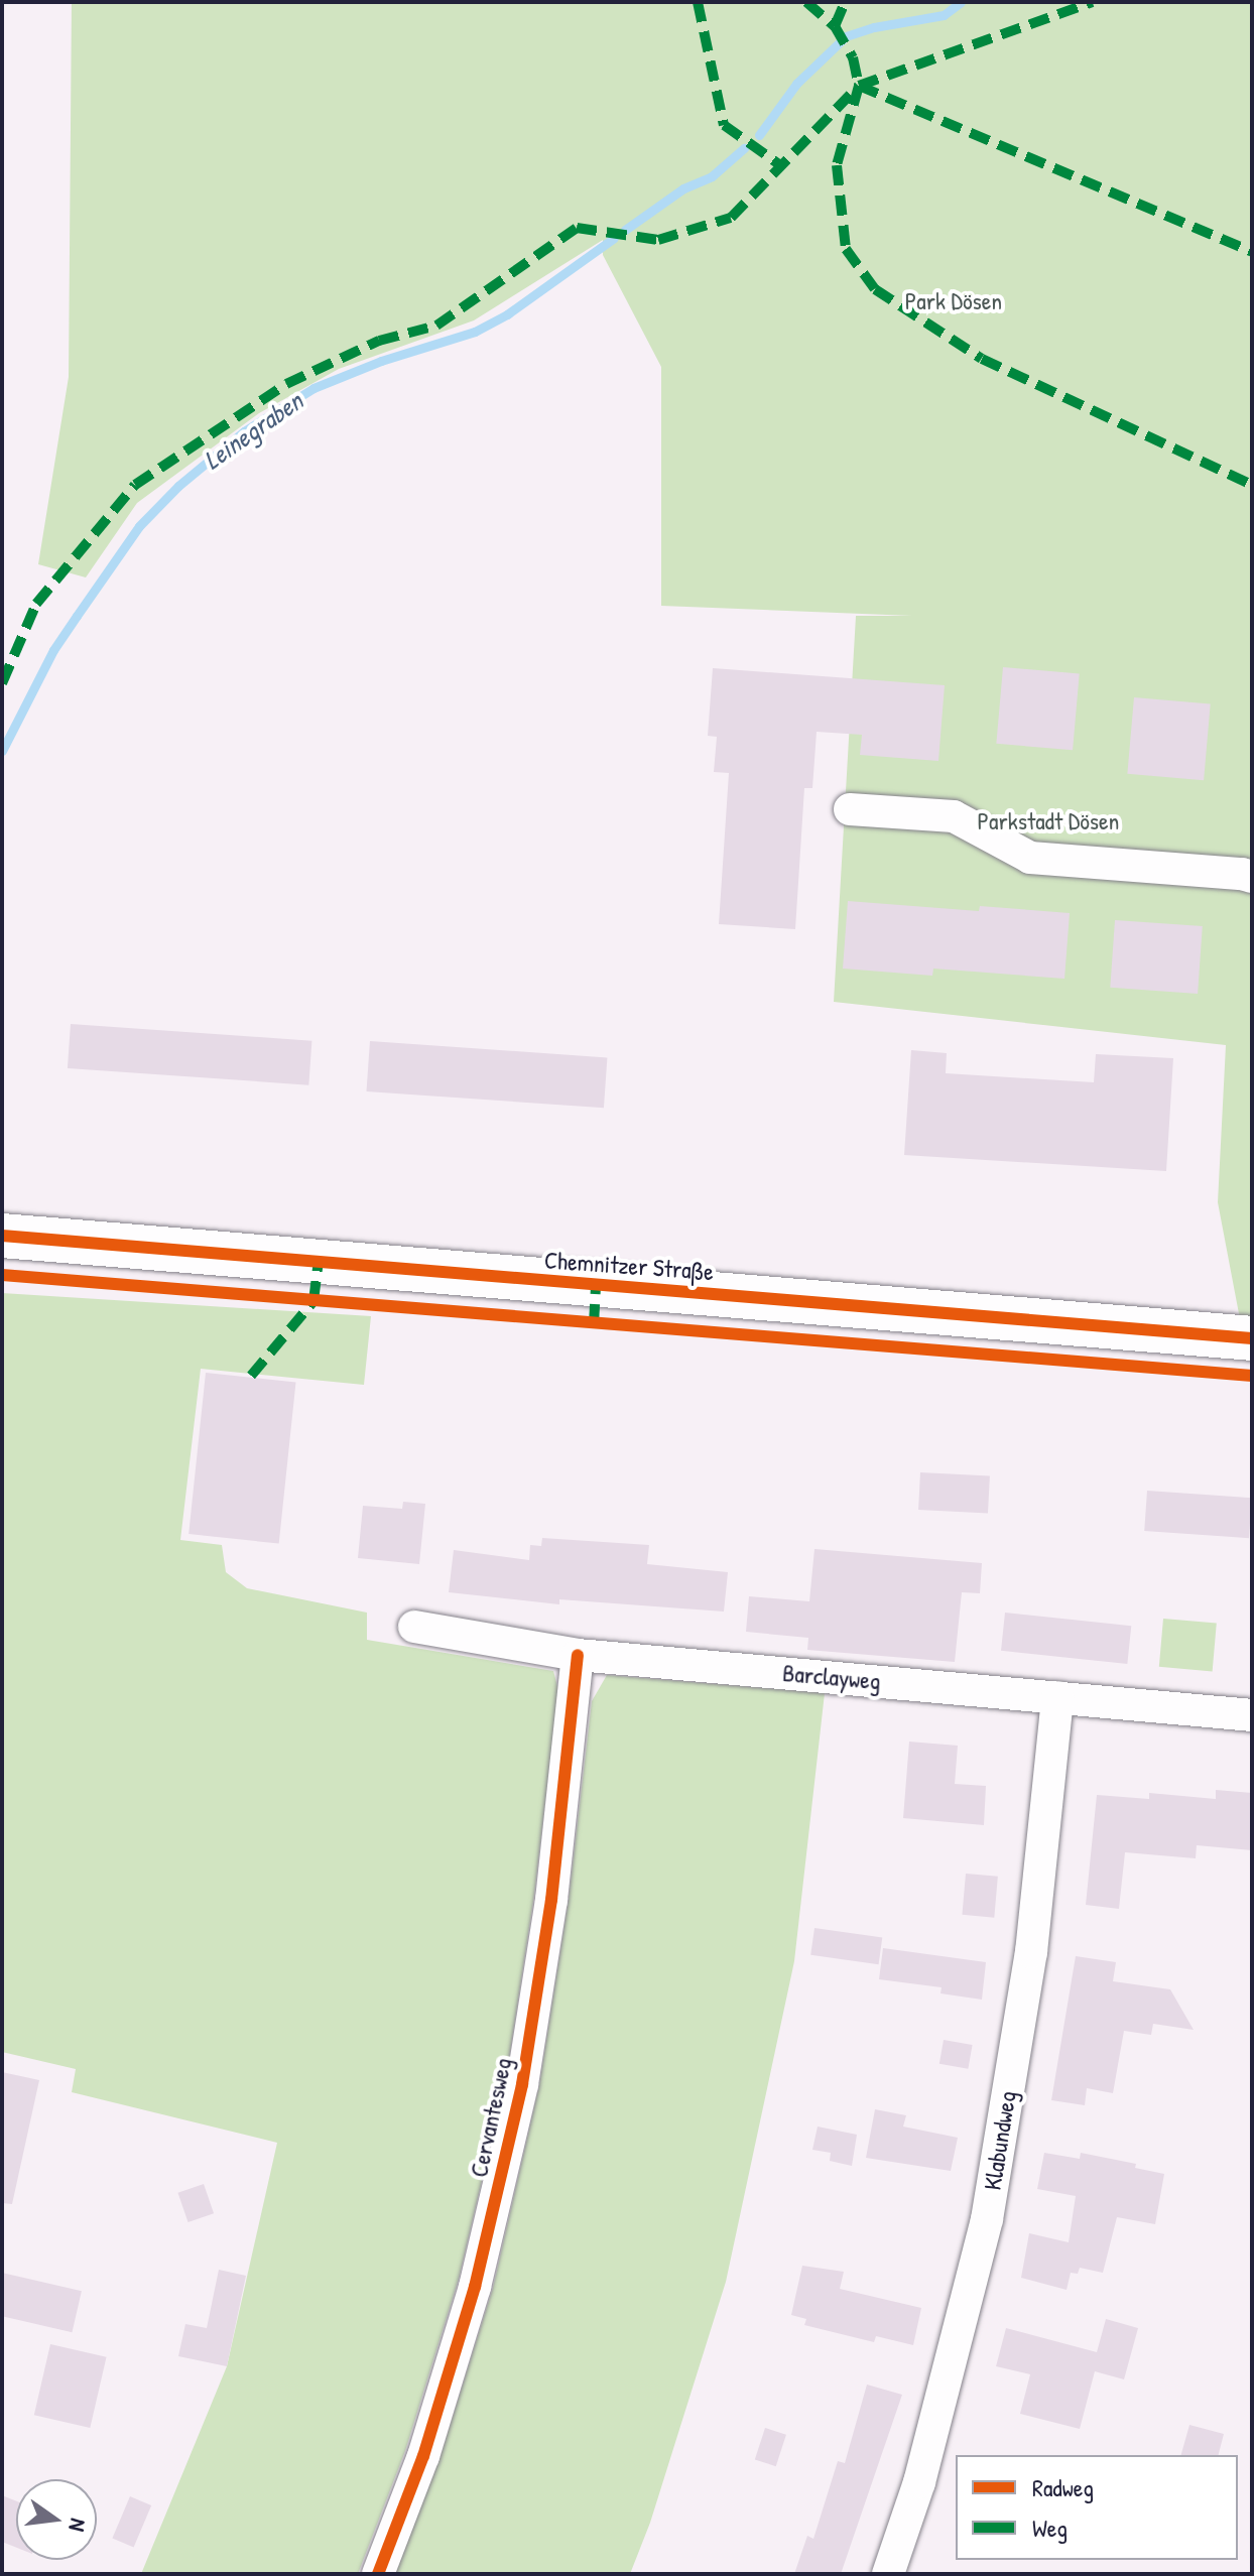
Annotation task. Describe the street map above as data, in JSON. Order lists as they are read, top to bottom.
{
  "streets": {
    "main road": ["Chemnitzer Straße"],
    "street": ["Barclayweg", "Cervantesweg", "Klabundweg"]
  },
  "crossings": [
    ["Barclayweg", "Cervantesweg"],
    ["Barclayweg", "Klabundweg"]
  ],
  "water": ["Leinegraben"],
  "parks": ["Park Dösen", "Parkstadt Dösen"],
  "legend": ["Radweg", "Weg"],
  "north": "right"
}
